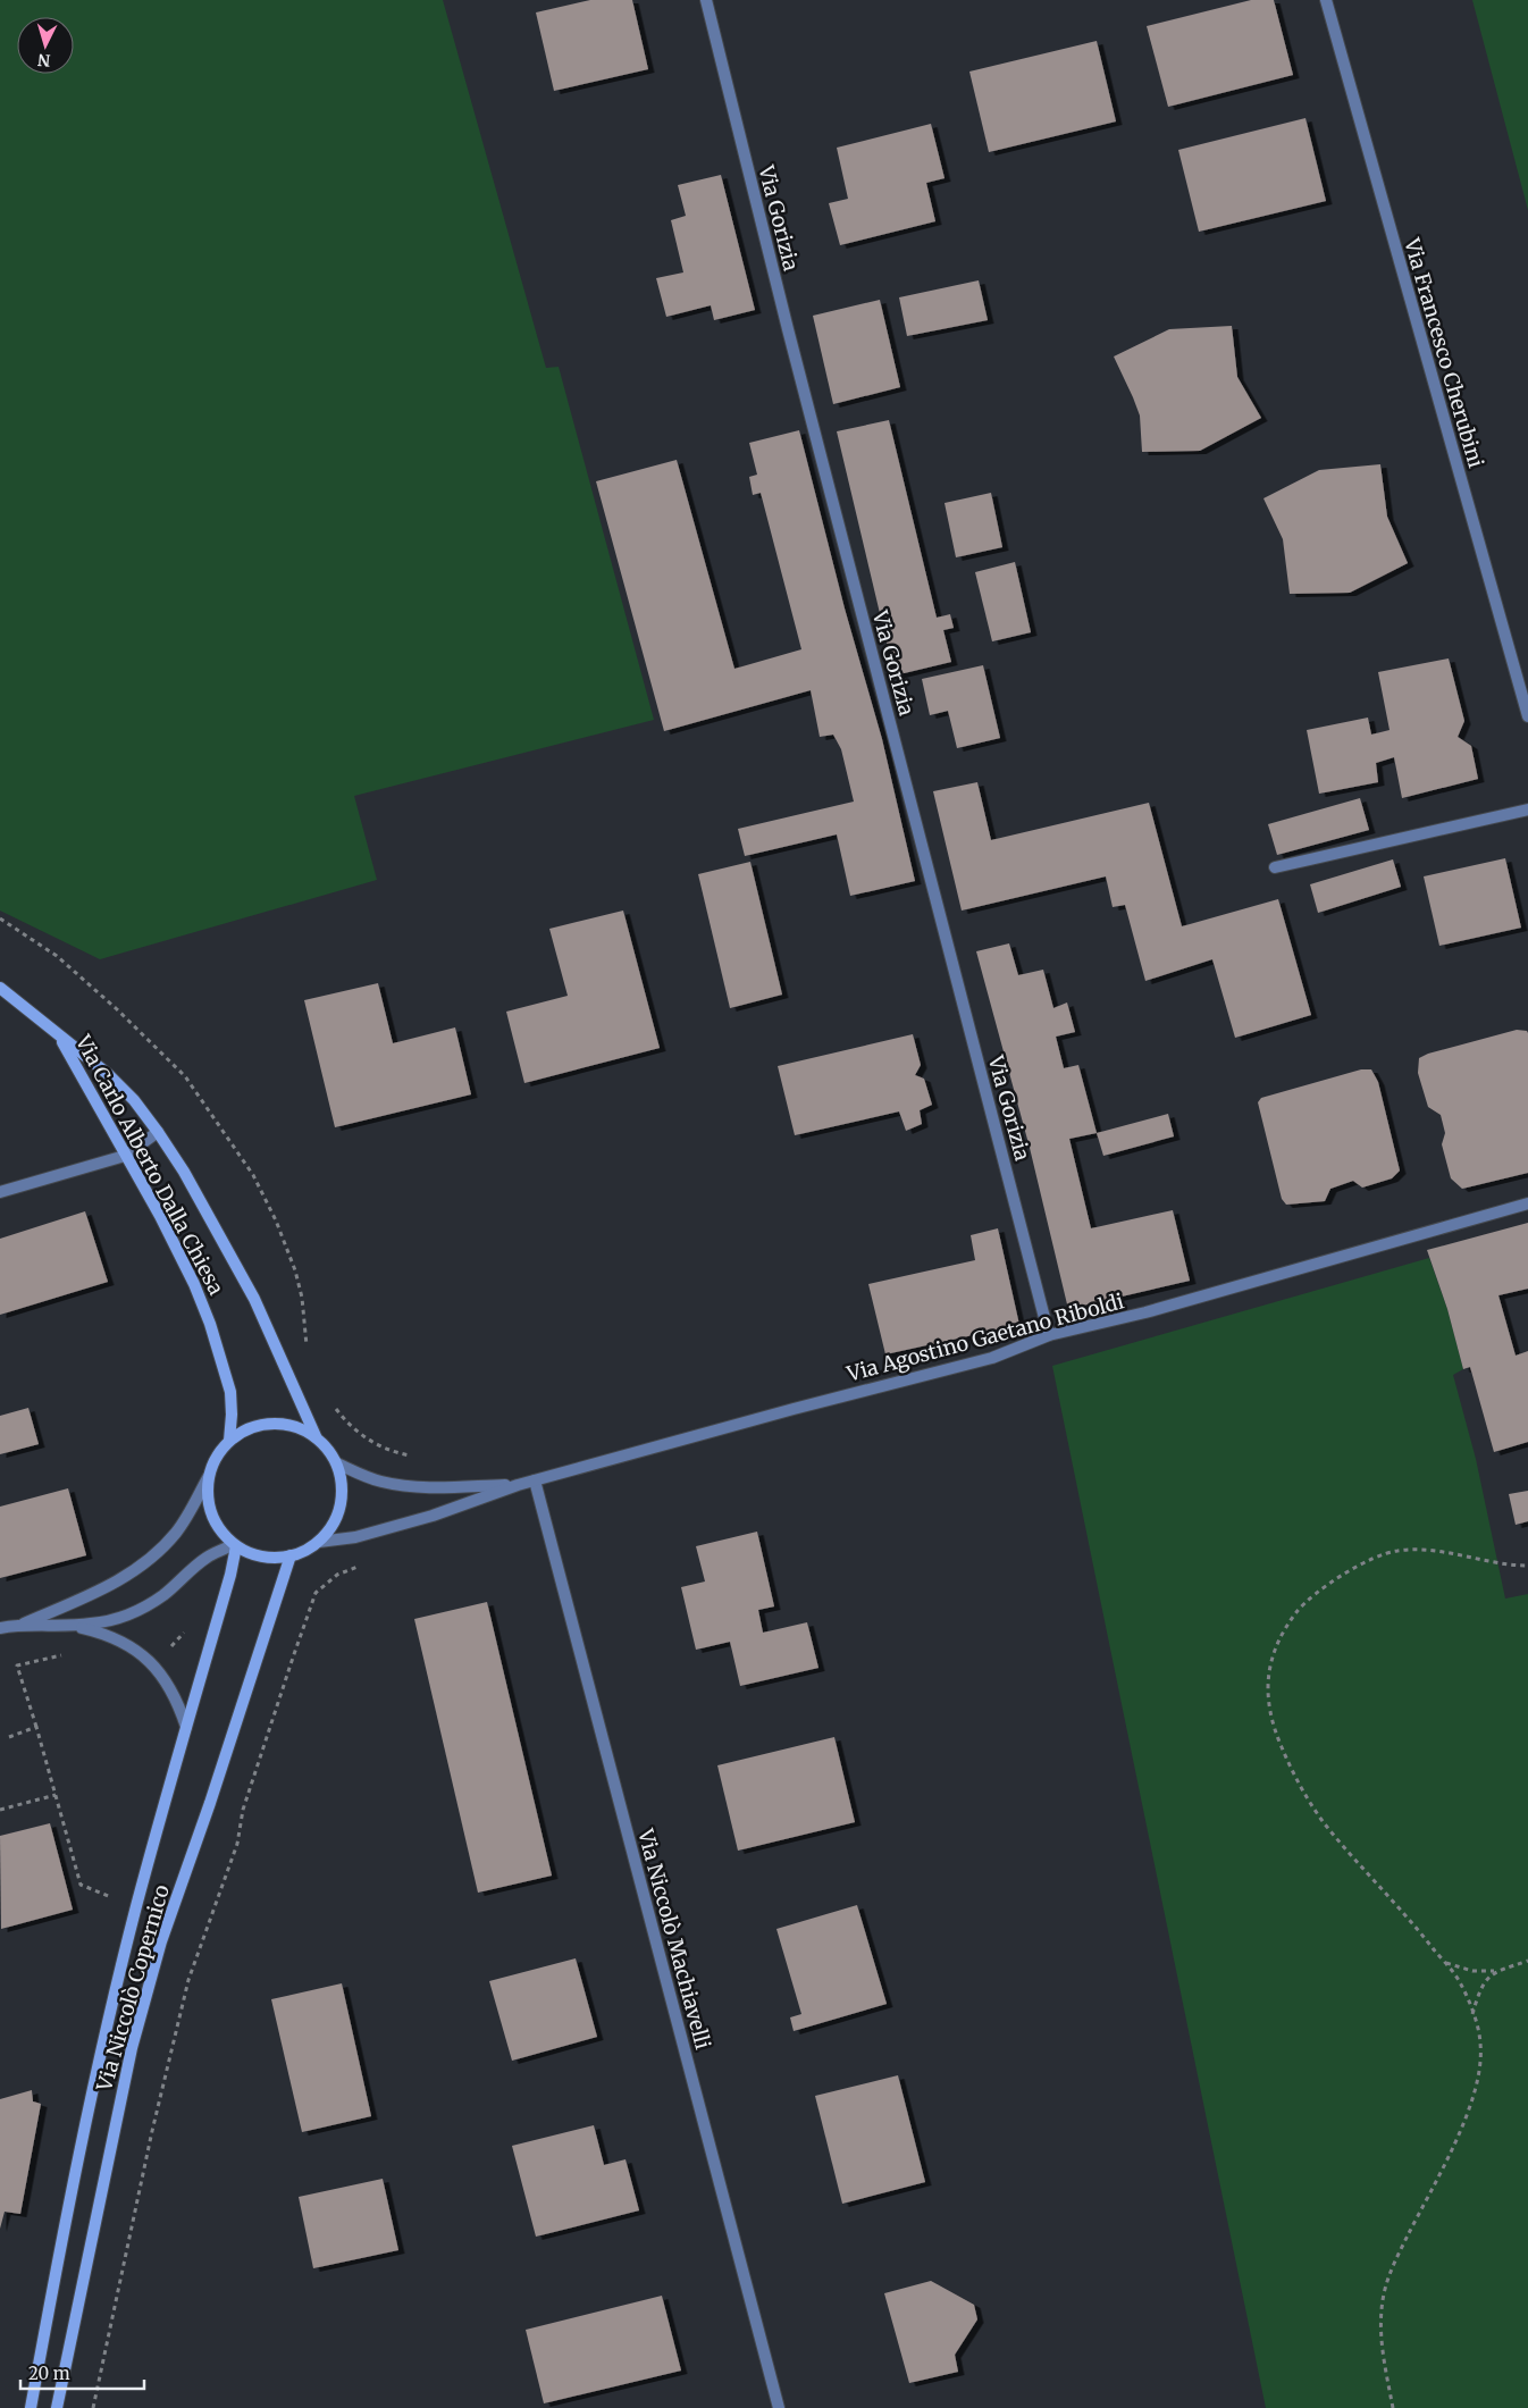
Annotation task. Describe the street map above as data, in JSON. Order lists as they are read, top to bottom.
{
  "streets": {
    "street": [
      "Via Gorizia",
      "Via Francesco Cherubini",
      "Via Carlo Alberto Dalla Chiesa",
      "Via Agostino Gaetano Riboldi",
      "Via Niccolò Machiavelli",
      "Via Niccolò Copernico"
    ]
  },
  "crossings": [
    ["Via Gorizia", "Via Agostino Gaetano Riboldi"],
    ["Via Carlo Alberto Dalla Chiesa", "Via Agostino Gaetano Riboldi"],
    ["Via Carlo Alberto Dalla Chiesa", "Via Niccolò Copernico"],
    ["Via Agostino Gaetano Riboldi", "Via Niccolò Machiavelli"],
    ["Via Agostino Gaetano Riboldi", "Via Niccolò Copernico"]
  ],
  "scale_bar": "20 m",
  "north": "bottom"
}
